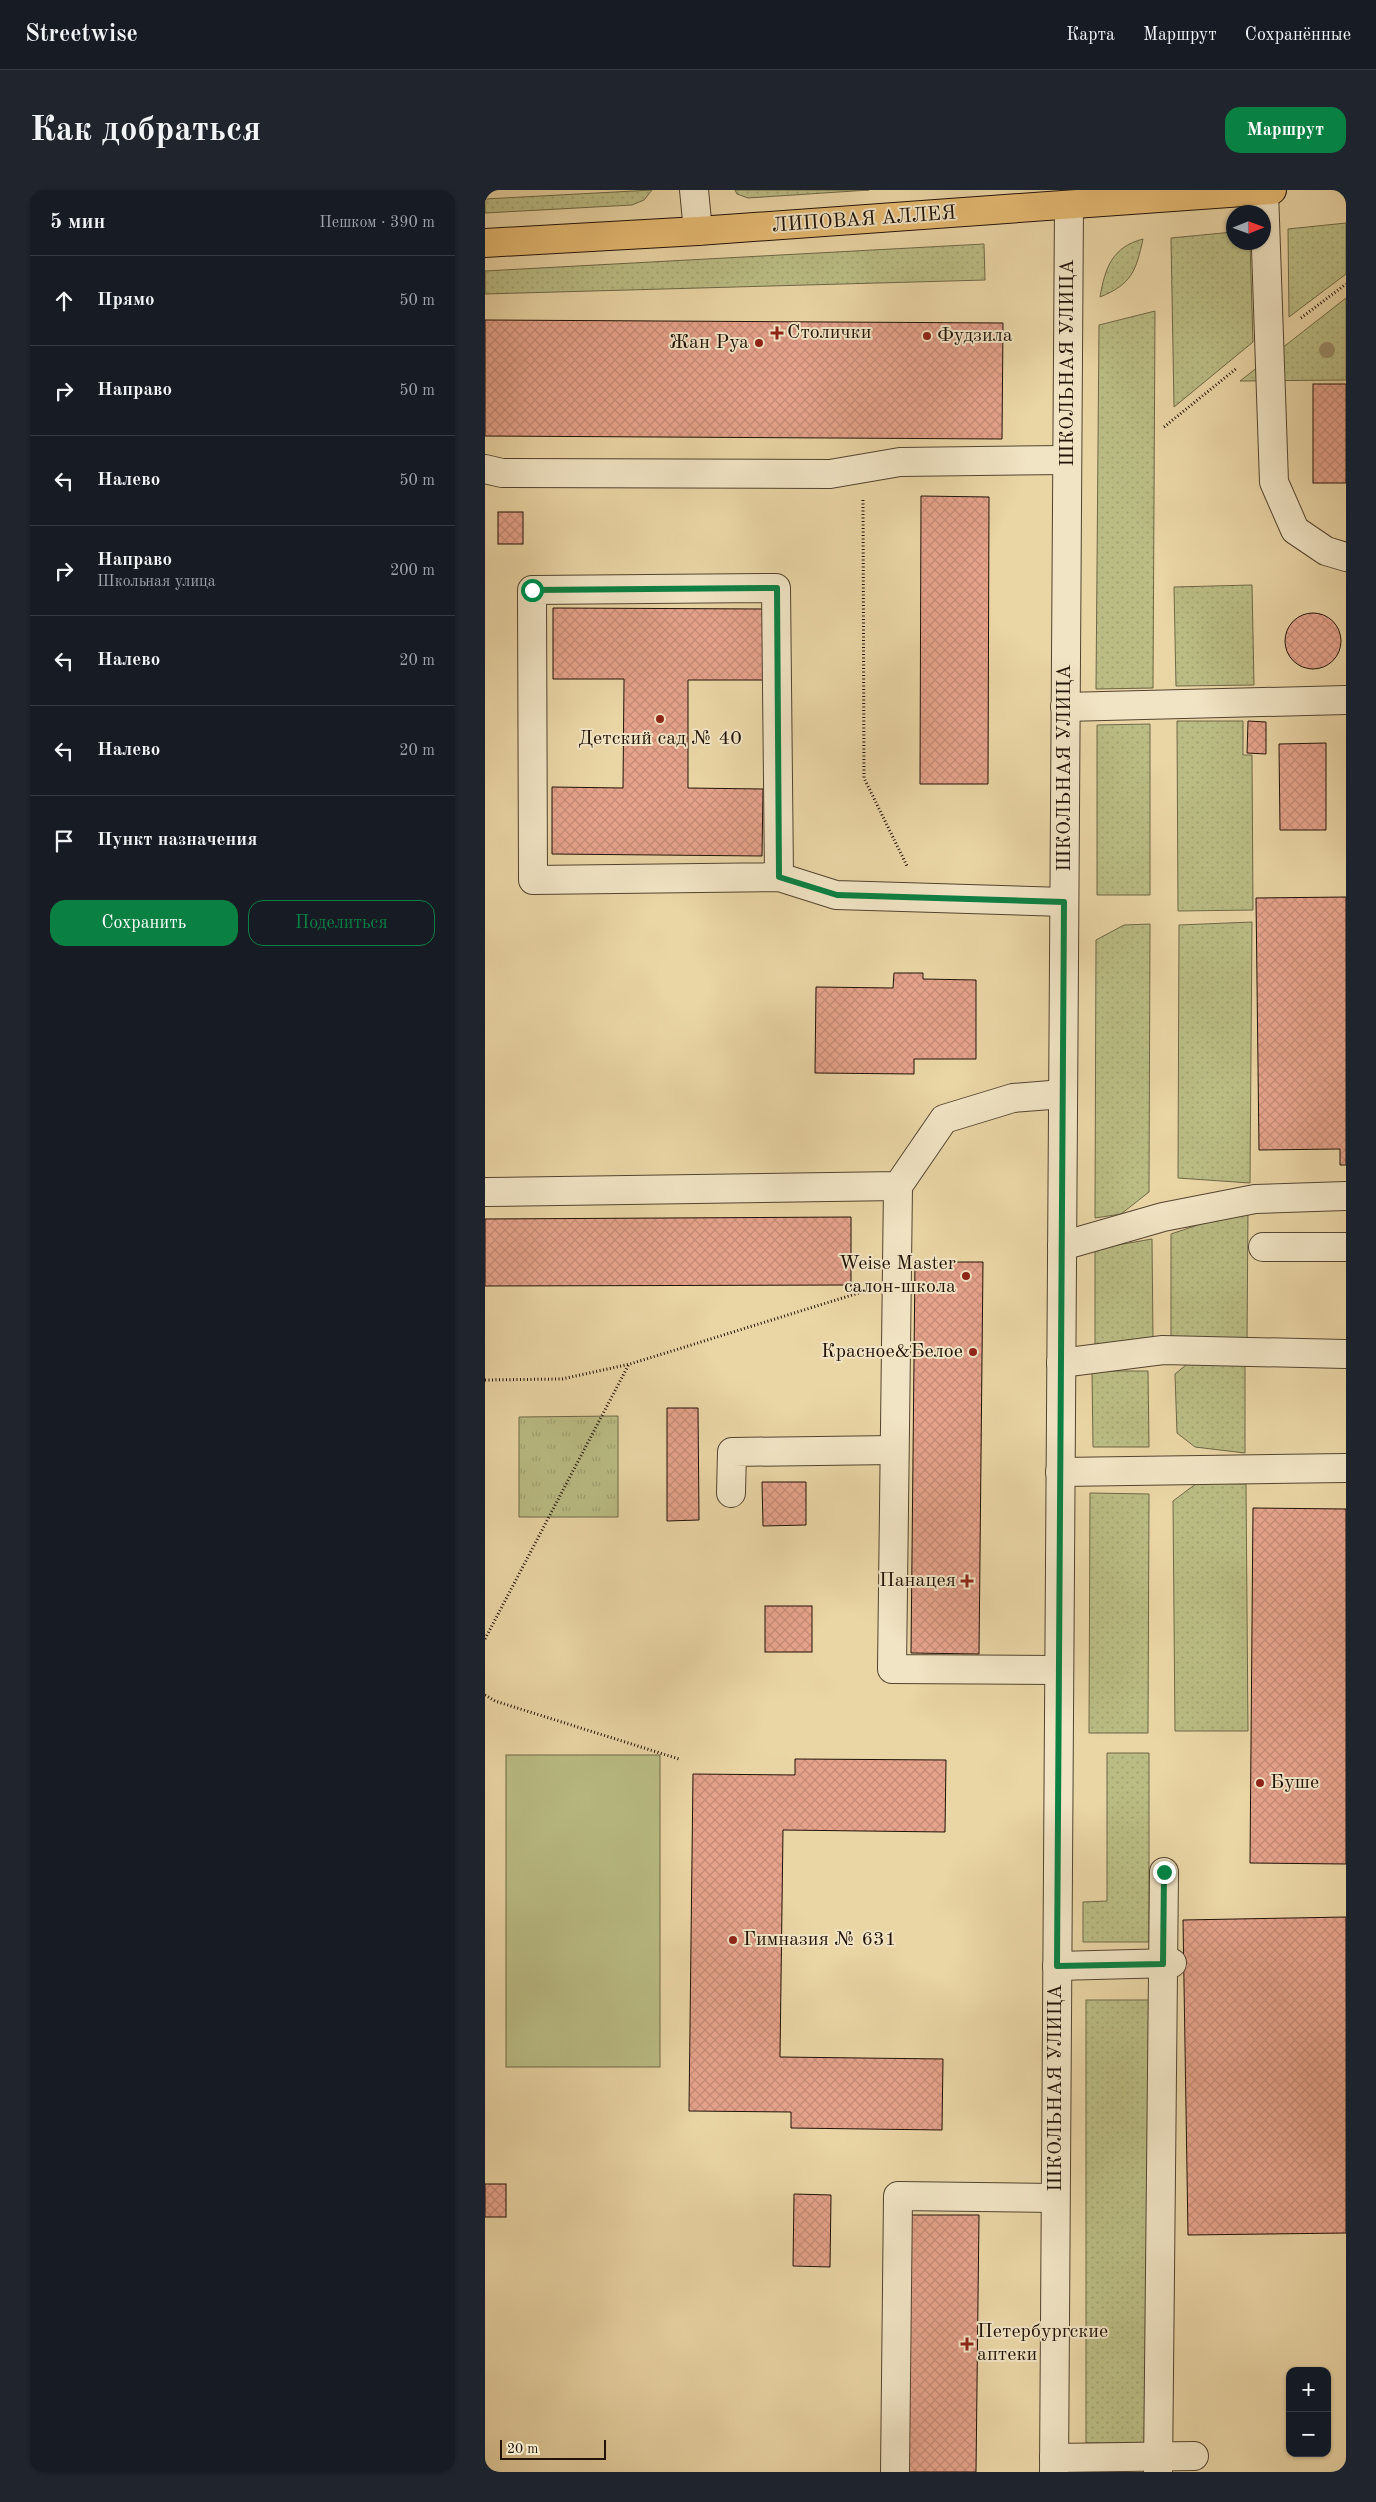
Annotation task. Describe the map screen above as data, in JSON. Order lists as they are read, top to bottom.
{
  "streets": {
    "main road": ["ЛИПОВАЯ АЛЛЕЯ"],
    "street": ["ШКОЛЬНАЯ УЛИЦА"]
  },
  "crossings": [
    ["ЛИПОВАЯ АЛЛЕЯ", "ШКОЛЬНАЯ УЛИЦА"]
  ],
  "places": {
    "health": ["Столички", "Панацея", "Петербургские аптеки"],
    "other": [
      "Фудзила",
      "Жан Руа",
      "Детский сад № 40",
      "Weise Master салон-школа",
      "Красное&Белое",
      "Буше",
      "Гимназия № 631"
    ]
  },
  "scale_bar": "20 m",
  "north": "right",
  "page": {
    "header": "Streetwise",
    "nav": ["Карта", "Маршрут", "Сохранённые"],
    "buttons": [
      "Маршрут",
      ["Сохранить", "Поделиться"]
    ],
    "title": "Как добраться",
    "heading": ["5 мин", "Пешком · 390 m"],
    "list": [
      ["Прямо", "50 m"],
      ["Направо", "50 m"],
      ["Налево", "50 m"],
      ["Направо", "Школьная улица", "200 m"],
      ["Налево", "20 m"],
      ["Налево", "20 m"],
      "Пункт назначения"
    ],
    "map_buttons": ["+", "−"],
    "scale": "20 m"
  }
}
